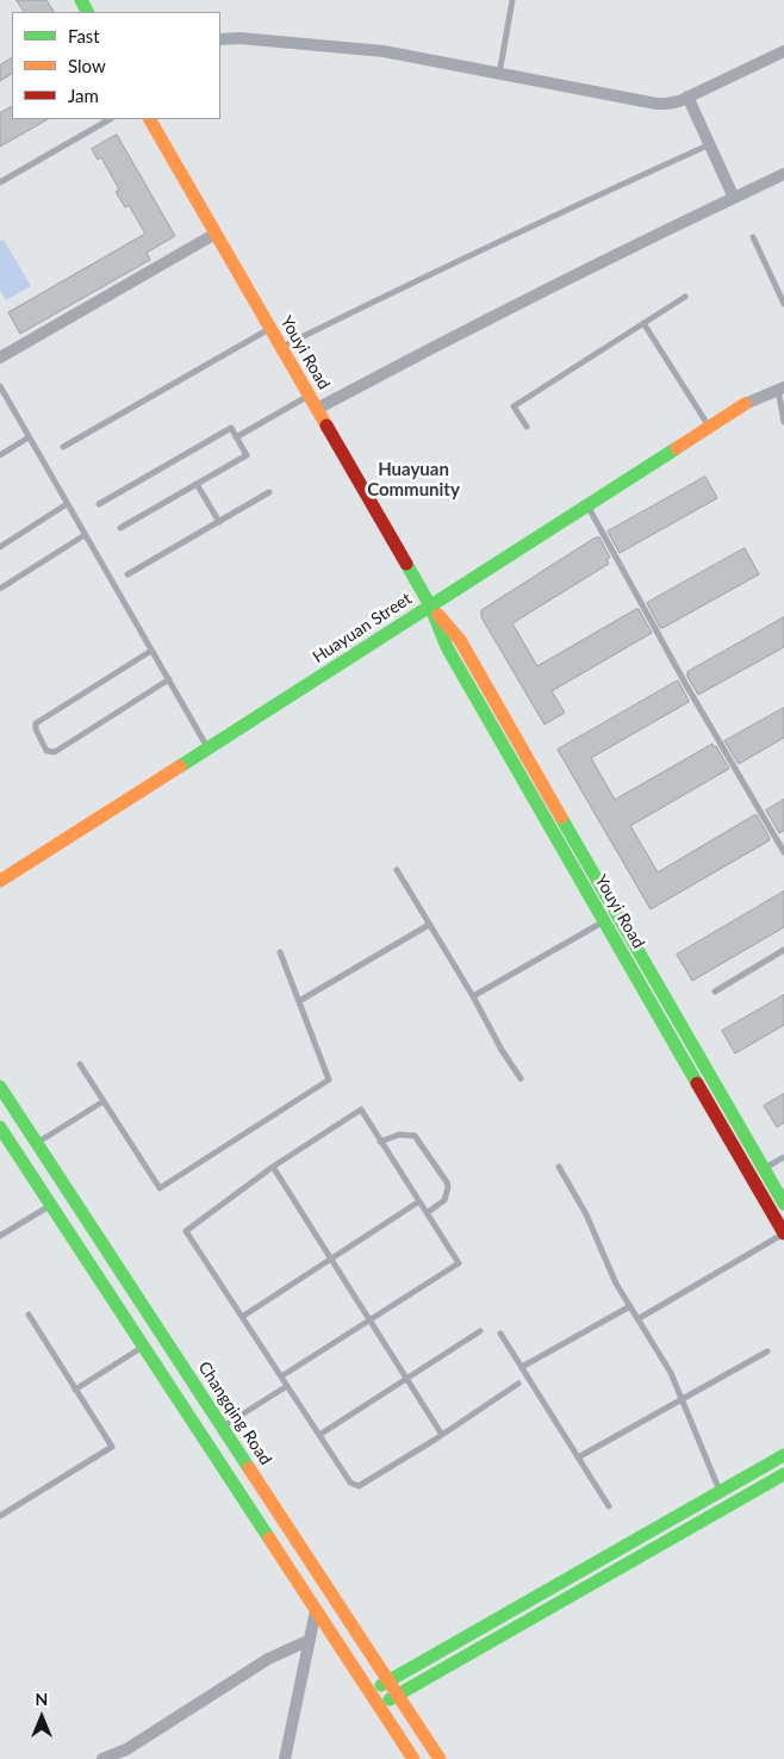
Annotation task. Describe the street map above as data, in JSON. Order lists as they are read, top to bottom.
{
  "streets": {
    "street": ["Youyi Road", "Huayuan Street", "Changqing Road"]
  },
  "crossings": [
    ["Youyi Road", "Huayuan Street"]
  ],
  "districts": ["Huayuan Community"],
  "legend": ["Fast", "Slow", "Jam"],
  "north": "top"
}
